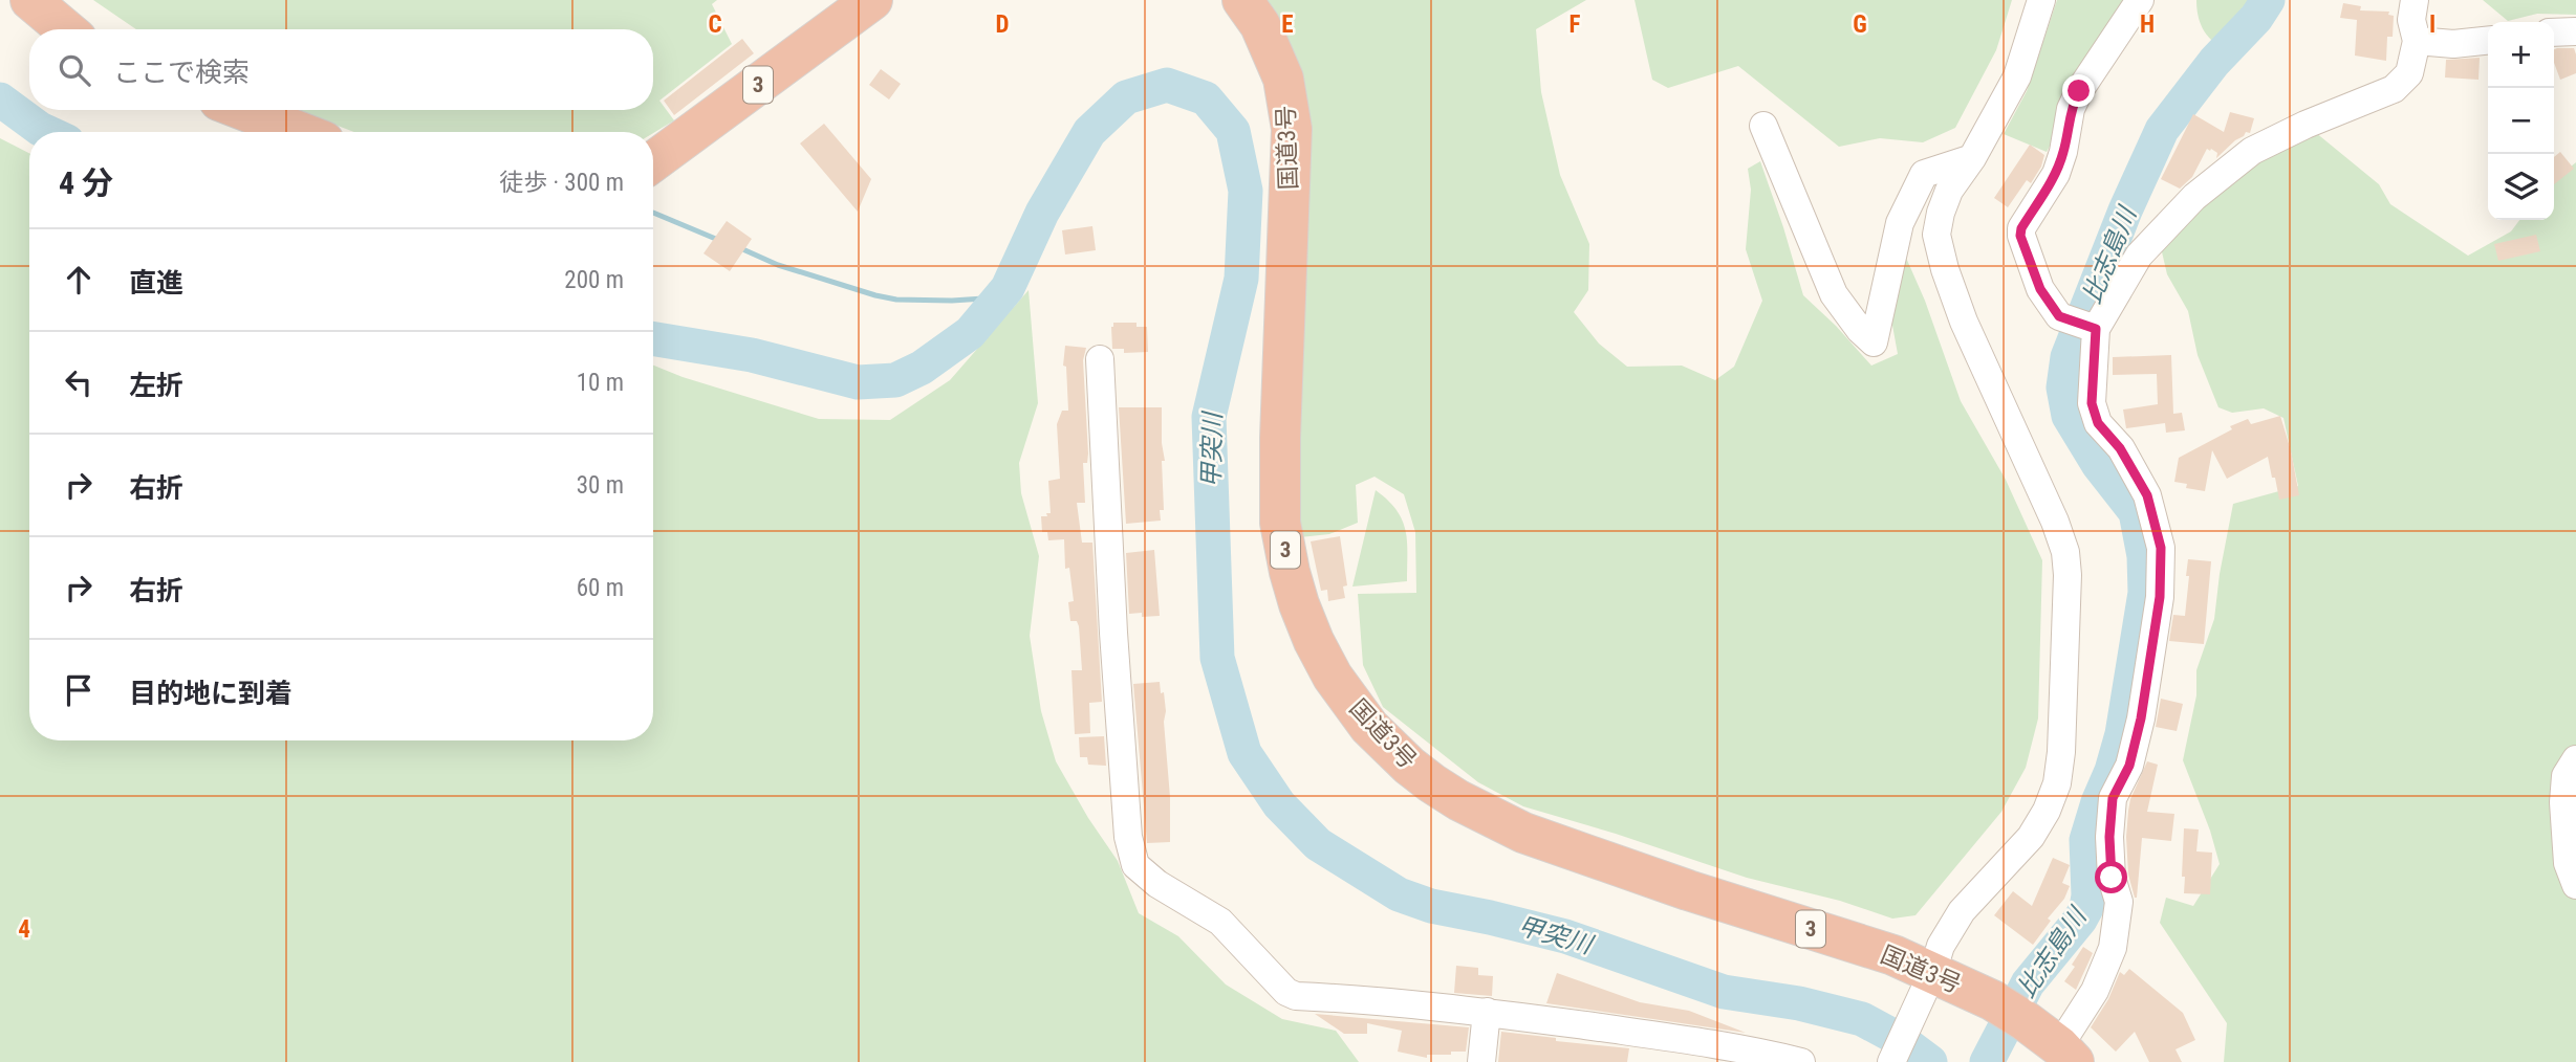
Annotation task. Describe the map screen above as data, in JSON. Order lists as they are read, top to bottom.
{
  "streets": {
    "highway": ["3", "国道3号"]
  },
  "water": ["比志島川", "甲突川"],
  "page": {
    "map_buttons": ["+", "−"],
    "search": "ここで検索",
    "heading": ["4 分", "徒歩 · 300 m"],
    "list": [
      ["直進", "200 m"],
      ["左折", "10 m"],
      ["右折", "30 m"],
      ["右折", "60 m"],
      "目的地に到着"
    ]
  },
  "grid": {
    "columns": [
      "C",
      "D",
      "E",
      "F",
      "G",
      "H",
      "I"
    ],
    "rows": ["4"]
  }
}
